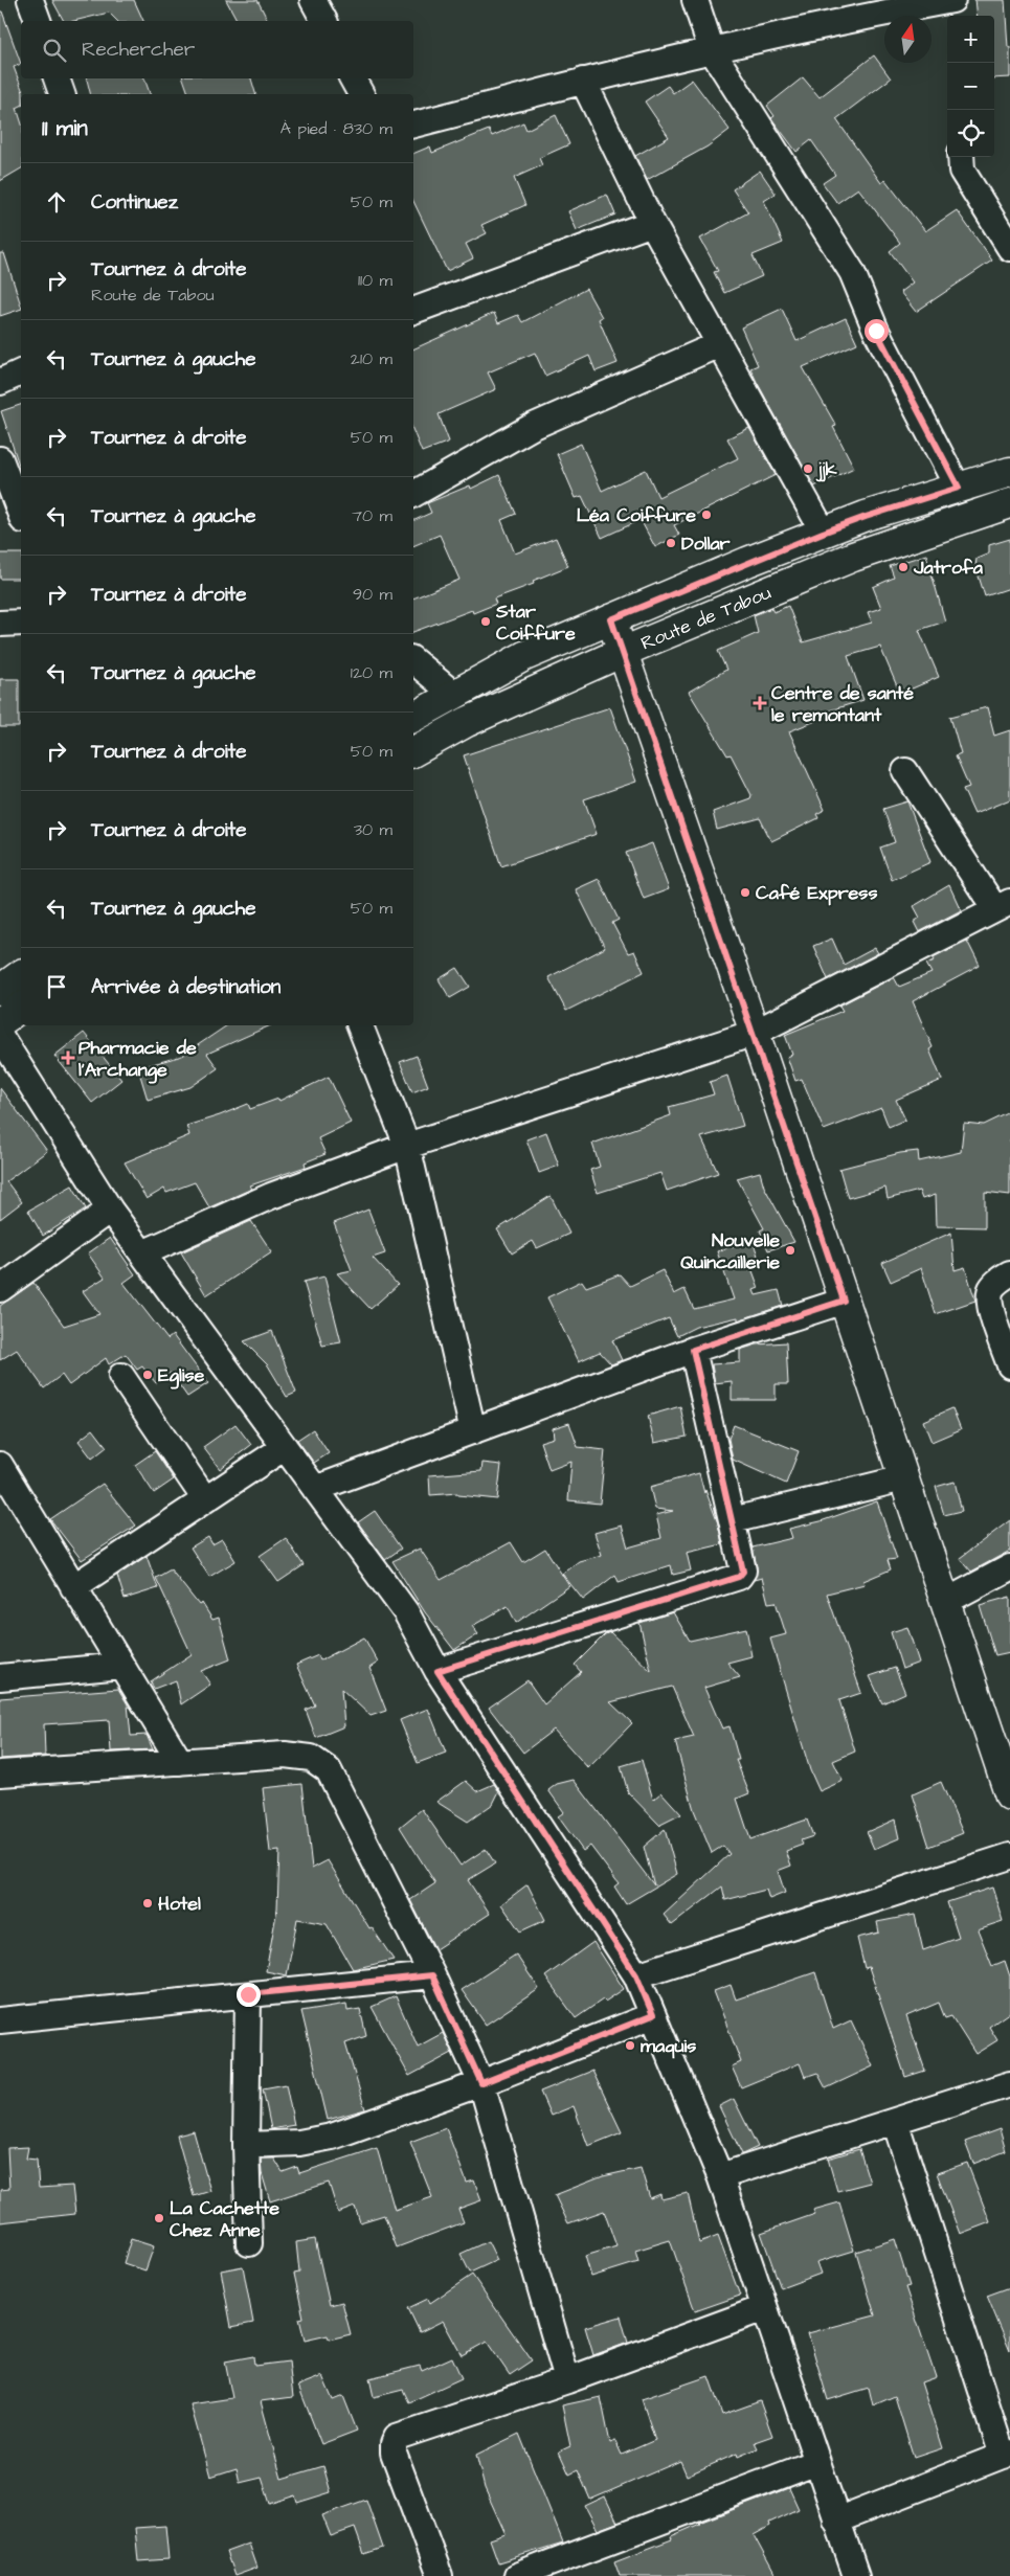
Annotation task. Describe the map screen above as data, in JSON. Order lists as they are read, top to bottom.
{
  "streets": {
    "main road": ["Route de Tabou"]
  },
  "places": {
    "other": [
      "jjk",
      "Léa Coiffure",
      "Dollar",
      "Jatrofa",
      "Star Coiffure",
      "Café Express",
      "Nouvelle Quincaillerie",
      "Eglise",
      "Hotel",
      "maquis",
      "La Cachette Chez Anne"
    ],
    "health": ["Centre de santé le remontant", "Pharmacie de l'Archange"]
  },
  "north": "top",
  "page": {
    "map_buttons": ["+", "−"],
    "search": "Rechercher",
    "heading": ["11 min", "À pied · 830 m"],
    "list": [
      ["Continuez", "50 m"],
      ["Tournez à droite", "Route de Tabou", "110 m"],
      ["Tournez à gauche", "210 m"],
      ["Tournez à droite", "50 m"],
      ["Tournez à gauche", "70 m"],
      ["Tournez à droite", "90 m"],
      ["Tournez à gauche", "120 m"],
      ["Tournez à droite", "50 m"],
      ["Tournez à droite", "30 m"],
      ["Tournez à gauche", "50 m"],
      "Arrivée à destination"
    ]
  }
}
